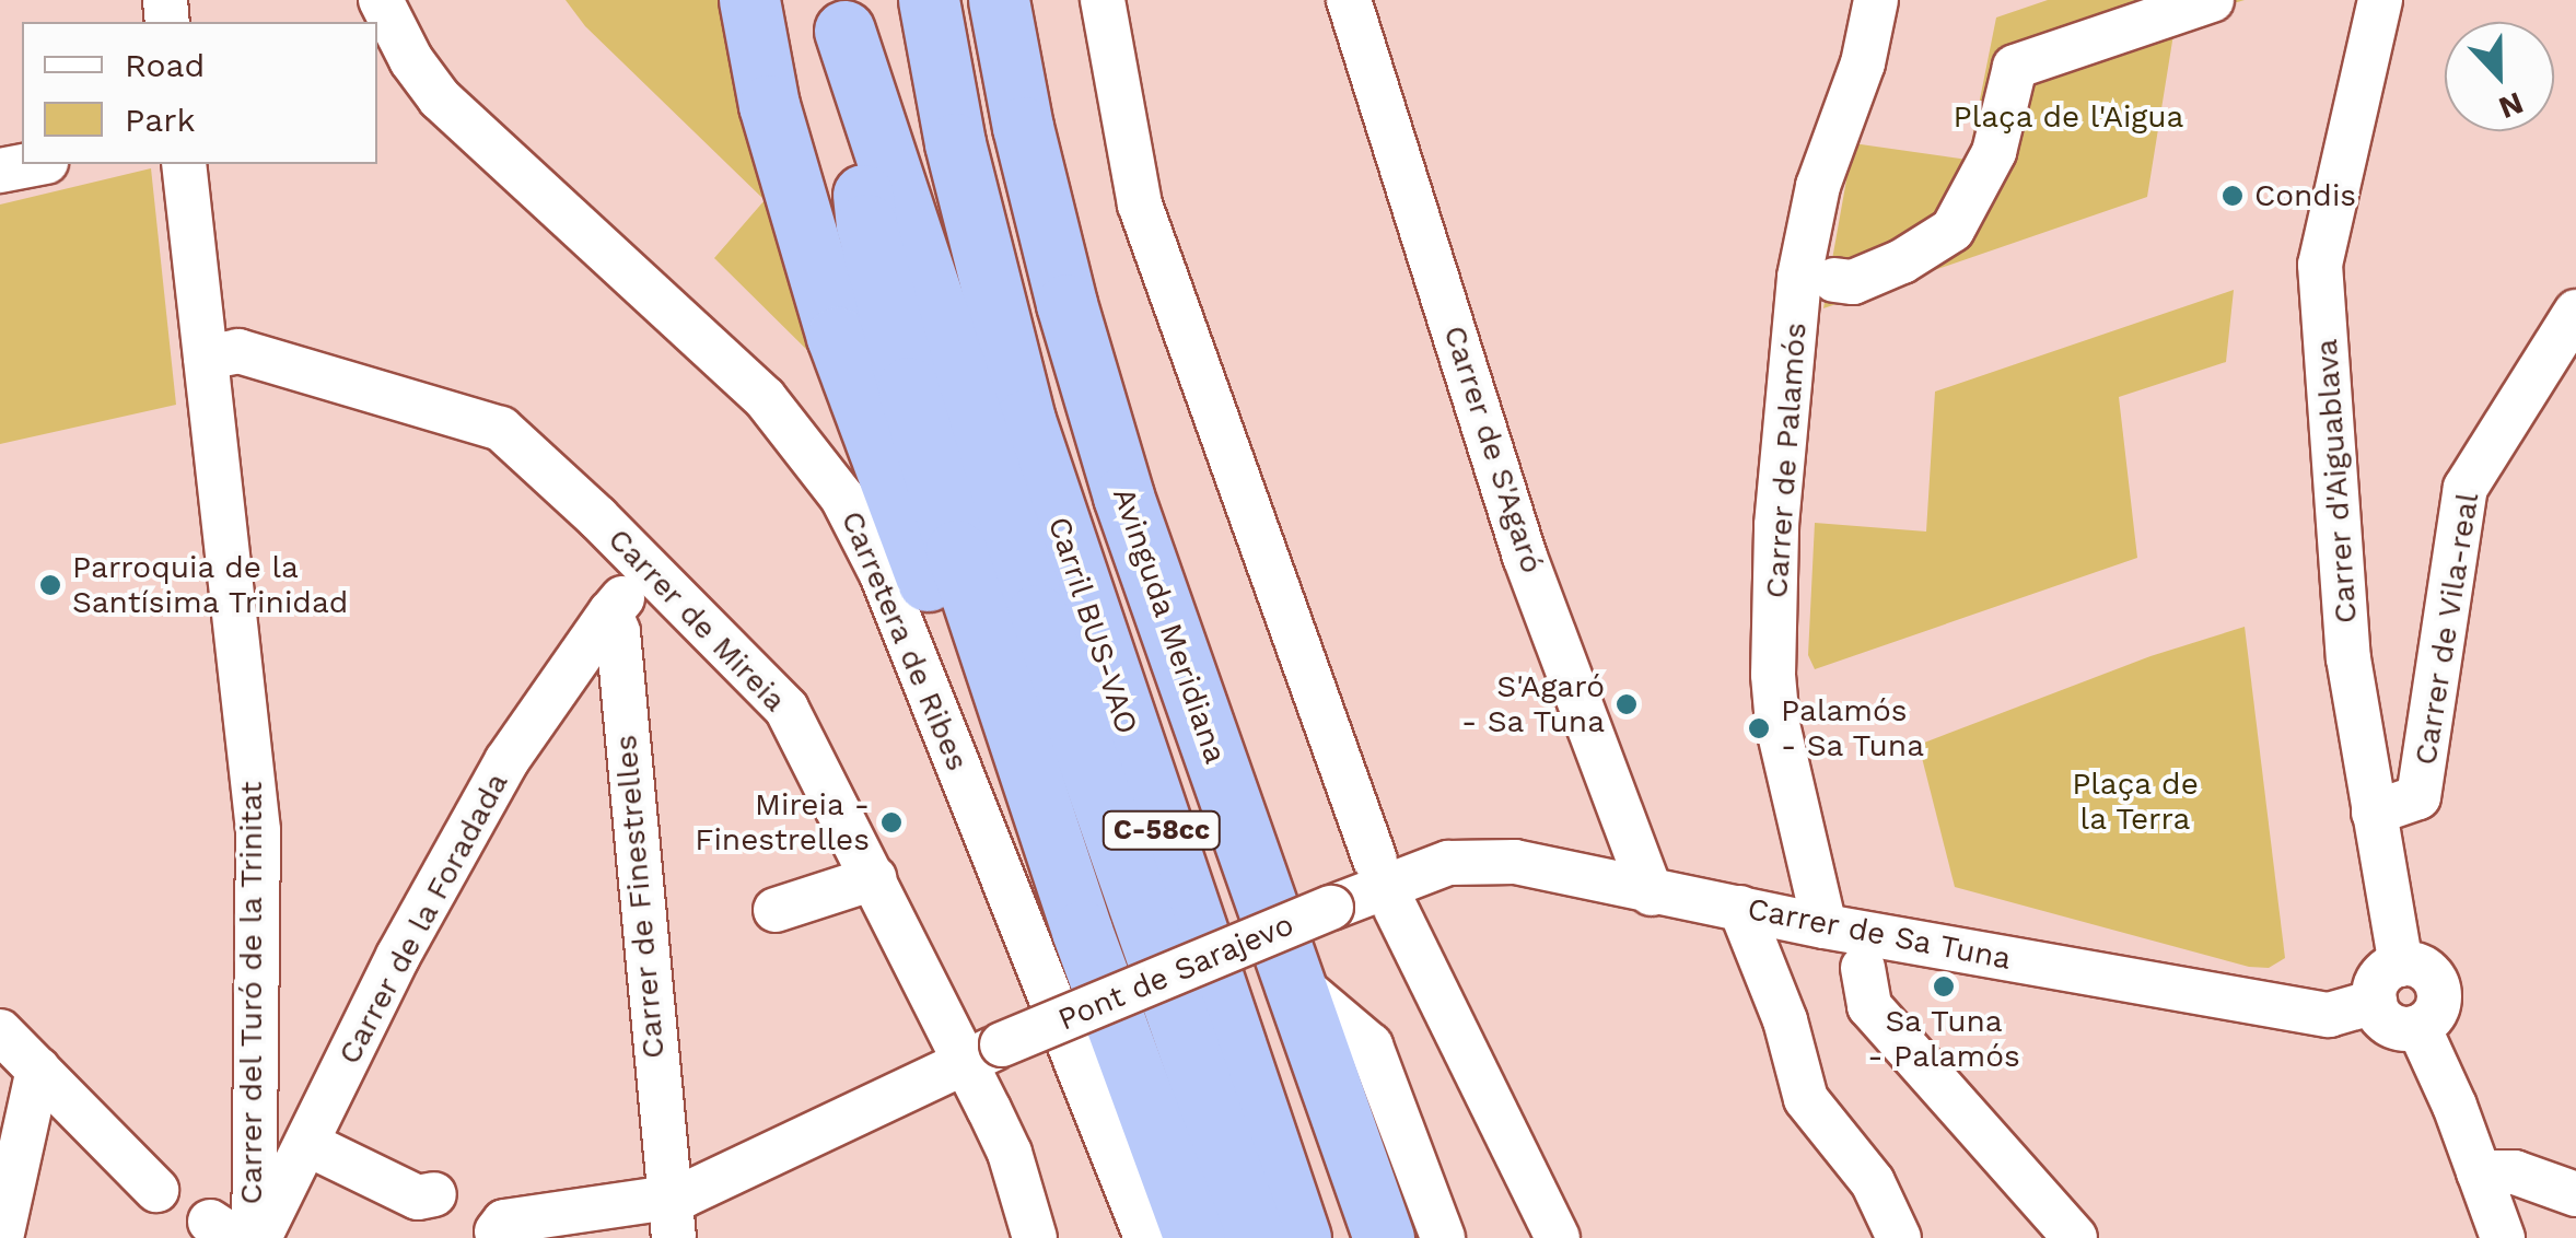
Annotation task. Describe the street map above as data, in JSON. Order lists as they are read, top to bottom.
{
  "streets": {
    "highway": ["Carril BUS-VAO", "Avinguda Meridiana", "C-58cc"],
    "street": [
      "Carrer de S'Agaró",
      "Carrer de Palamós",
      "Carrer d'Aiguablava",
      "Carrer de Mireia",
      "Carrer de Vila-real",
      "Carretera de Ribes",
      "Carrer de Finestrelles",
      "Carrer de la Foradada",
      "Carrer de Sa Tuna",
      "Pont de Sarajevo",
      "Carrer del Turó de la Trinitat"
    ]
  },
  "crossings": [
    ["Carrer de S'Agaró", "Carrer de Sa Tuna"],
    ["Carrer de Palamós", "Carrer de Sa Tuna"],
    ["Carrer d'Aiguablava", "Carrer de Vila-real"],
    ["Carrer d'Aiguablava", "Carrer de Sa Tuna"],
    ["Carrer de Mireia", "Pont de Sarajevo"],
    ["Carrer de Mireia", "Carrer del Turó de la Trinitat"],
    ["Carrer de Finestrelles", "Carrer de la Foradada"],
    ["Carrer de Finestrelles", "Pont de Sarajevo"],
    ["Carrer de la Foradada", "Carrer del Turó de la Trinitat"],
    ["Carrer de Sa Tuna", "Pont de Sarajevo"]
  ],
  "parks": ["Plaça de l'Aigua", "Plaça de la Terra"],
  "places": [
    "Condis",
    "Parroquia de la Santísima Trinidad",
    "S'Agaró - Sa Tuna",
    "Palamós - Sa Tuna",
    "Mireia - Finestrelles",
    "Sa Tuna - Palamós"
  ],
  "legend": ["Road", "Park"],
  "north": "bottom"
}
